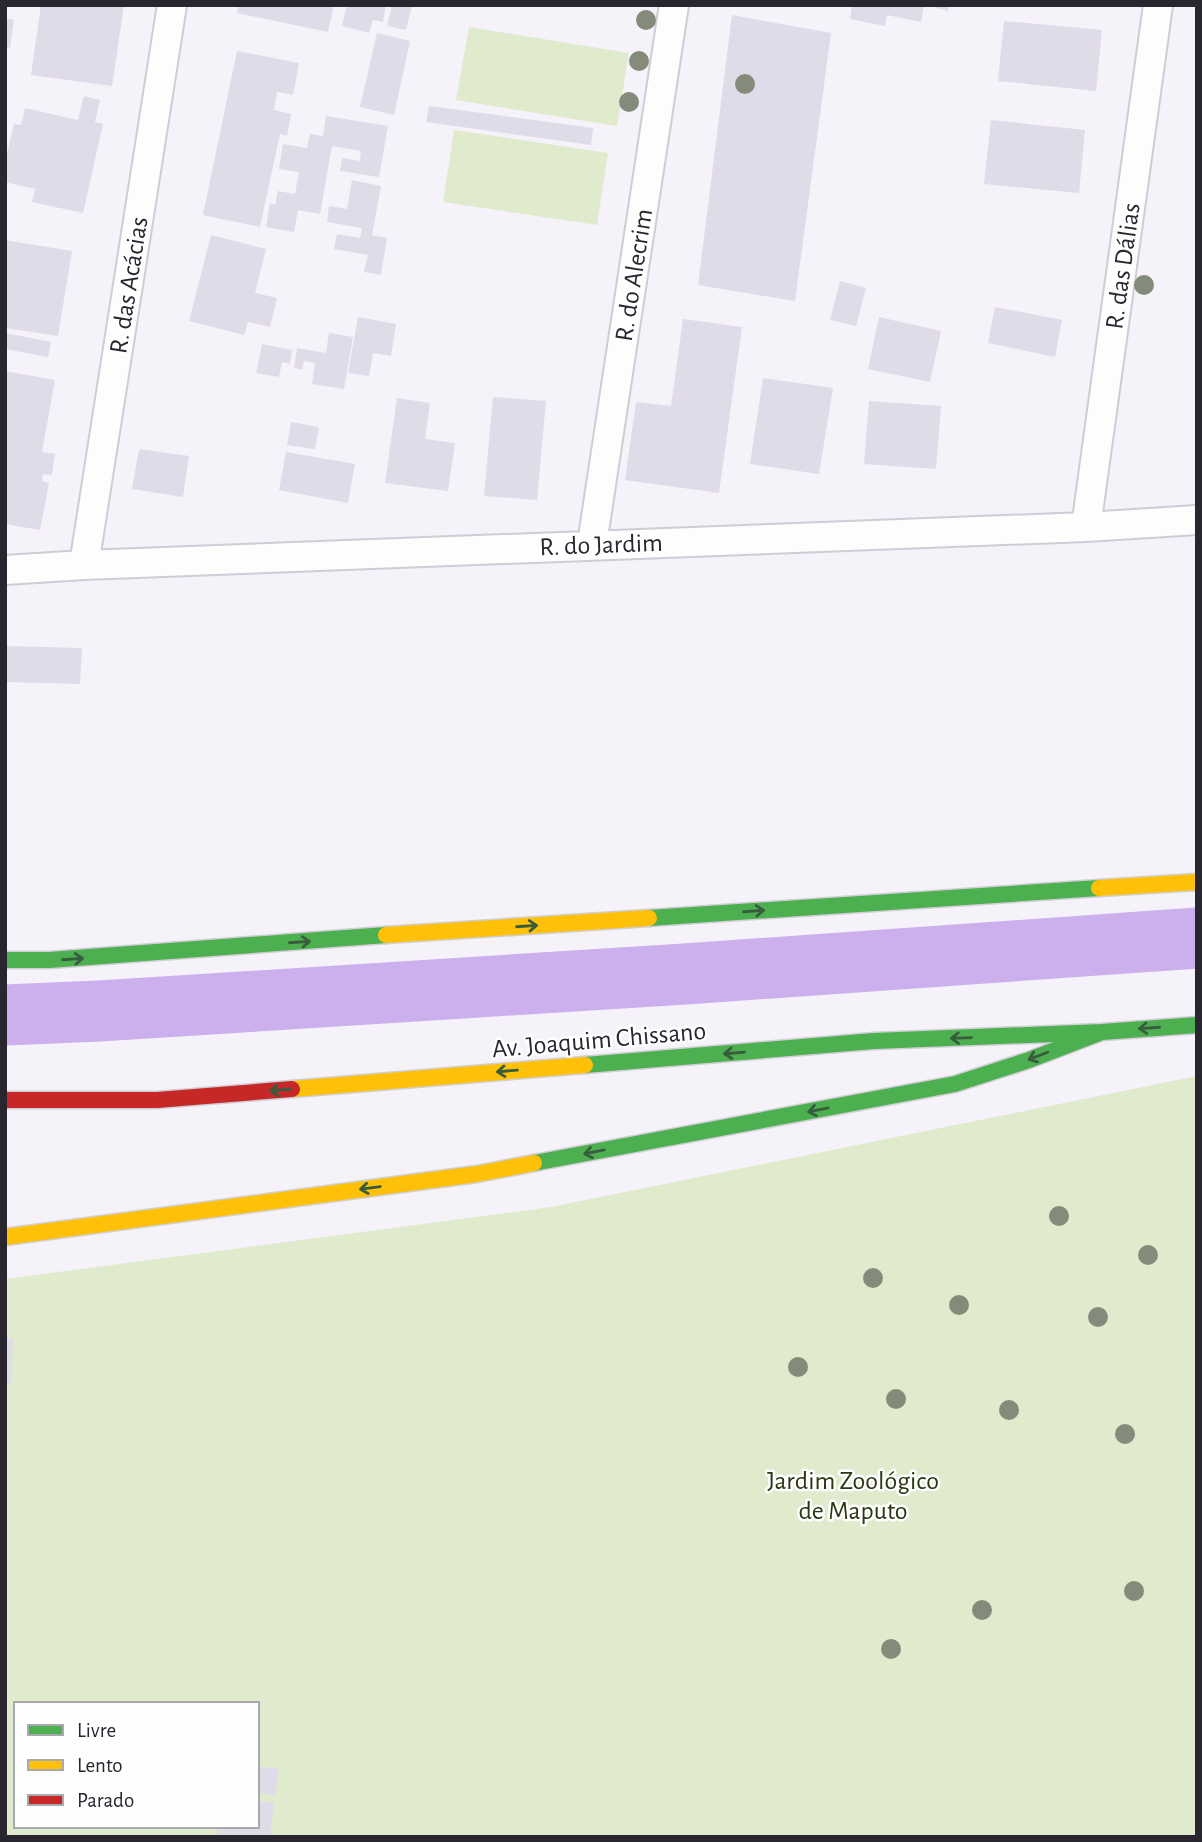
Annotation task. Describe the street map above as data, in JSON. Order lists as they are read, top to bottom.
{
  "streets": {
    "main road": ["Av. Joaquim Chissano"],
    "street": [
      "R. das Dálias",
      "R. do Alecrim",
      "R. das Acácias",
      "R. do Jardim"
    ]
  },
  "crossings": [
    ["R. das Dálias", "R. do Jardim"],
    ["R. do Alecrim", "R. do Jardim"],
    ["R. das Acácias", "R. do Jardim"]
  ],
  "parks": ["Jardim Zoológico de Maputo"],
  "legend": ["Livre", "Lento", "Parado"]
}
